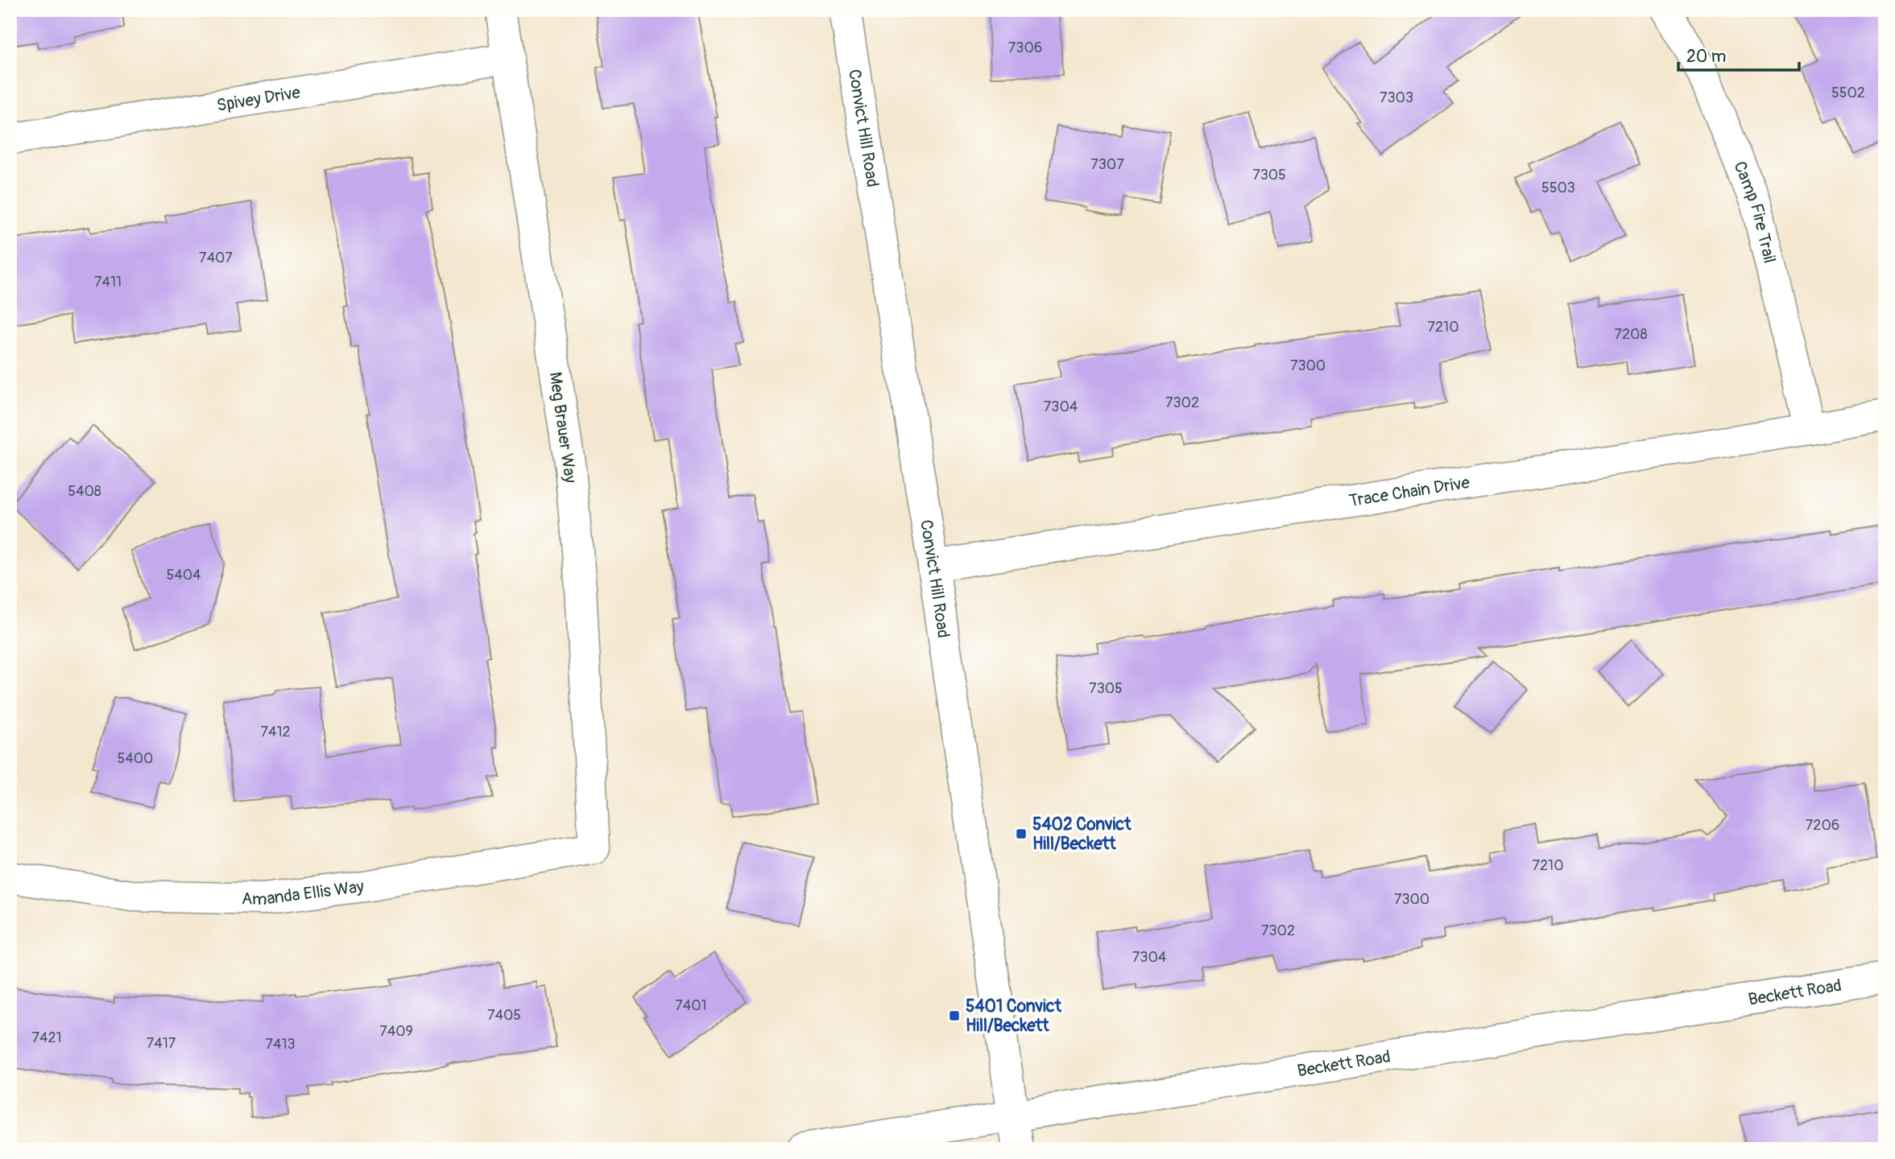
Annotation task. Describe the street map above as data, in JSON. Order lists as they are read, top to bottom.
{
  "streets": {
    "street": [
      "Spivey Drive",
      "Convict Hill Road",
      "Camp Fire Trail",
      "Meg Brauer Way",
      "Trace Chain Drive",
      "Amanda Ellis Way",
      "Beckett Road"
    ]
  },
  "crossings": [
    ["Spivey Drive", "Meg Brauer Way"],
    ["Convict Hill Road", "Trace Chain Drive"],
    ["Convict Hill Road", "Beckett Road"],
    ["Camp Fire Trail", "Trace Chain Drive"],
    ["Meg Brauer Way", "Amanda Ellis Way"]
  ],
  "places": {
    "transit": ["5402 Convict Hill/Beckett", "5401 Convict Hill/Beckett"]
  },
  "house_numbers": [
    "7306",
    "5502",
    "7303",
    "7307",
    "7305",
    "5503",
    "7407",
    "7411",
    "7210",
    "7208",
    "7300",
    "7302",
    "7304",
    "5408",
    "5404",
    "7305",
    "7412",
    "5400",
    "7206",
    "7210",
    "7300",
    "7302",
    "7304",
    "7401",
    "7405",
    "7409",
    "7421",
    "7417",
    "7413"
  ],
  "scale_bar": "20 m"
}
